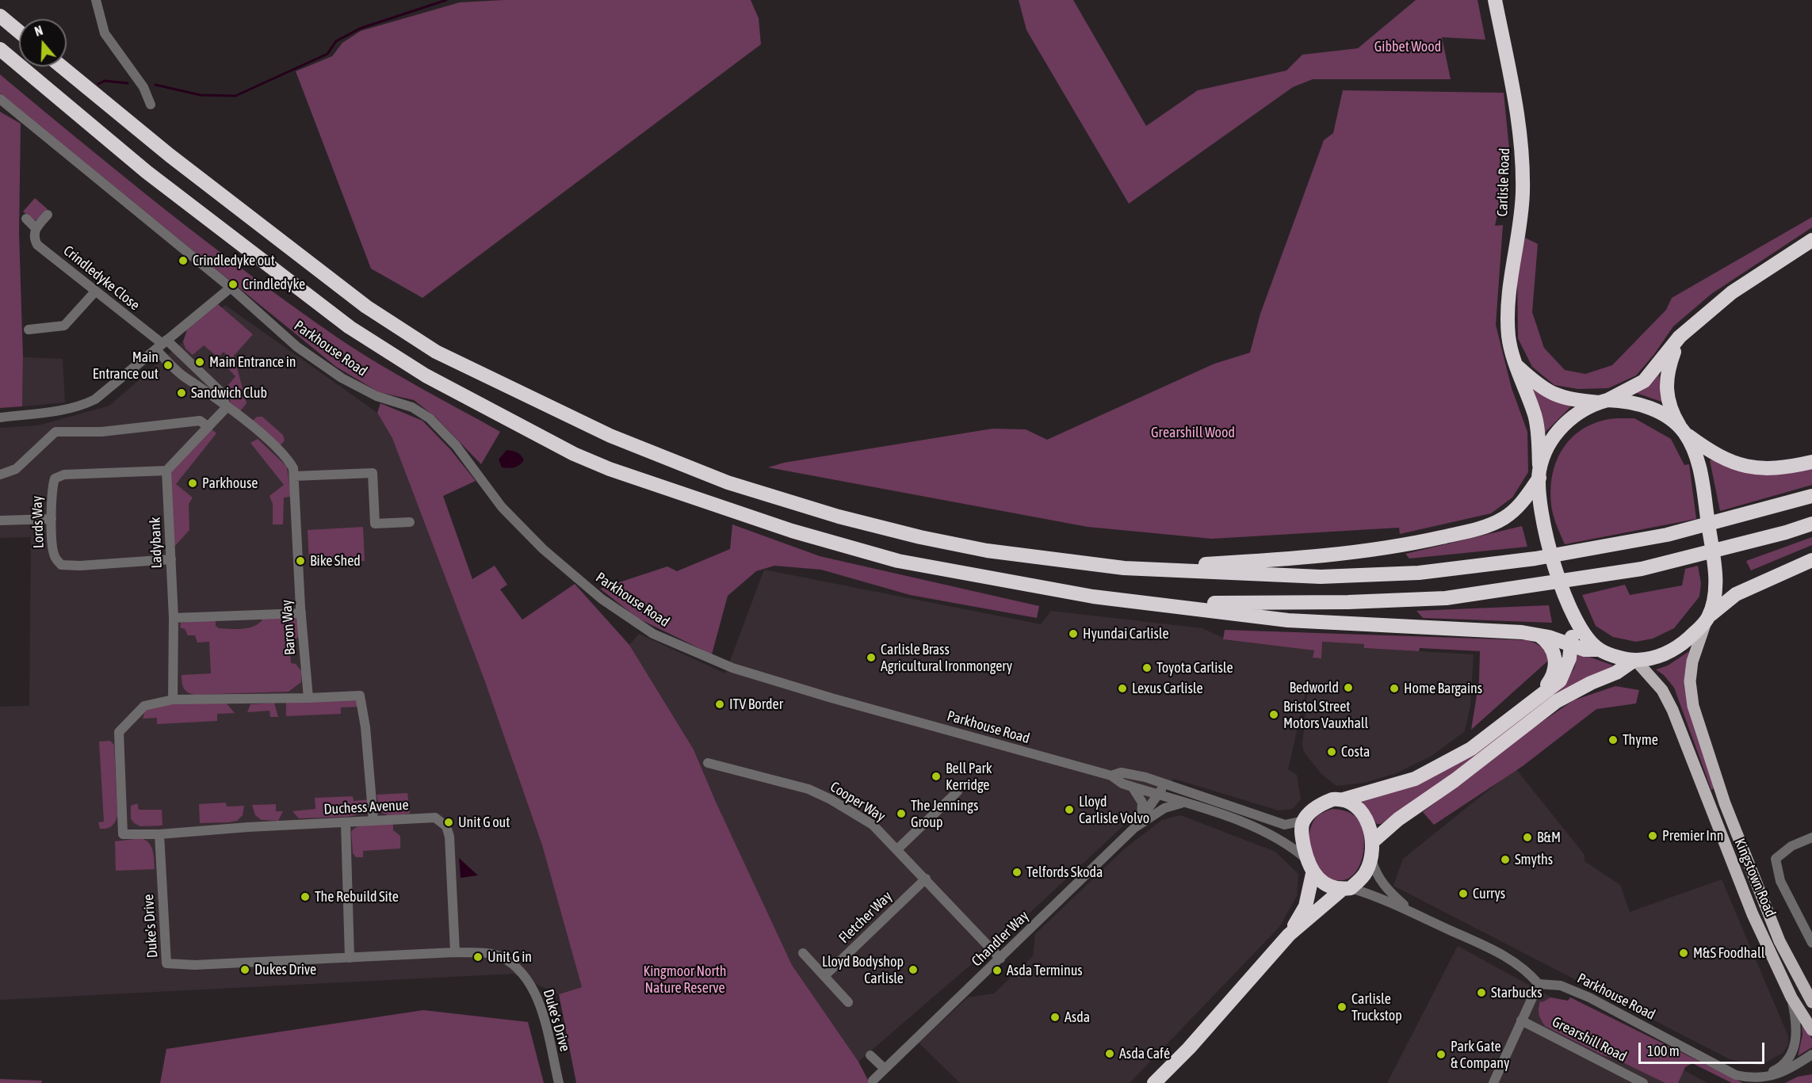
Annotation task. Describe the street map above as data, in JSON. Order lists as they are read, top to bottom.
{
  "streets": {
    "highway": ["Carlisle Road"],
    "main road": ["Kingstown Road"],
    "street": [
      "Crindledyke Close",
      "Parkhouse Road",
      "Lords Way",
      "Ladybank",
      "Baron Way",
      "Cooper Way",
      "Duchess Avenue",
      "Fletcher Way",
      "Duke's Drive",
      "Chandler Way",
      "Grearshill Road"
    ]
  },
  "crossings": [
    ["Crindledyke Close", "Baron Way"],
    ["Parkhouse Road", "Chandler Way"],
    ["Lords Way", "Ladybank"],
    ["Cooper Way", "Fletcher Way"],
    ["Cooper Way", "Chandler Way"],
    ["Duchess Avenue", "Duke's Drive"]
  ],
  "parks": ["Gibbet Wood", "Grearshill Wood", "Kingmoor North Nature Reserve"],
  "places": [
    "Crindledyke out",
    "Crindledyke",
    "Main Entrance in",
    "Main Entrance out",
    "Sandwich Club",
    "Parkhouse",
    "Bike Shed",
    "Hyundai Carlisle",
    "Carlisle Brass Agricultural Ironmongery",
    "Toyota Carlisle",
    "Bedworld",
    "Lexus Carlisle",
    "Home Bargains",
    "ITV Border",
    "Bristol Street Motors Vauxhall",
    "Thyme",
    "Costa",
    "Bell Park Kerridge",
    "Lloyd Carlisle Volvo",
    "The Jennings Group",
    "Unit G out",
    "Premier Inn",
    "B&M",
    "Smyths",
    "Telfords Skoda",
    "Currys",
    "The Rebuild Site",
    "M&S Foodhall",
    "Unit G in",
    "Dukes Drive",
    "Lloyd Bodyshop Carlisle",
    "Asda Terminus",
    "Starbucks",
    "Carlisle Truckstop",
    "Asda",
    "Asda Café",
    "Park Gate & Company"
  ],
  "scale_bar": "100 m",
  "north": "top"
}
